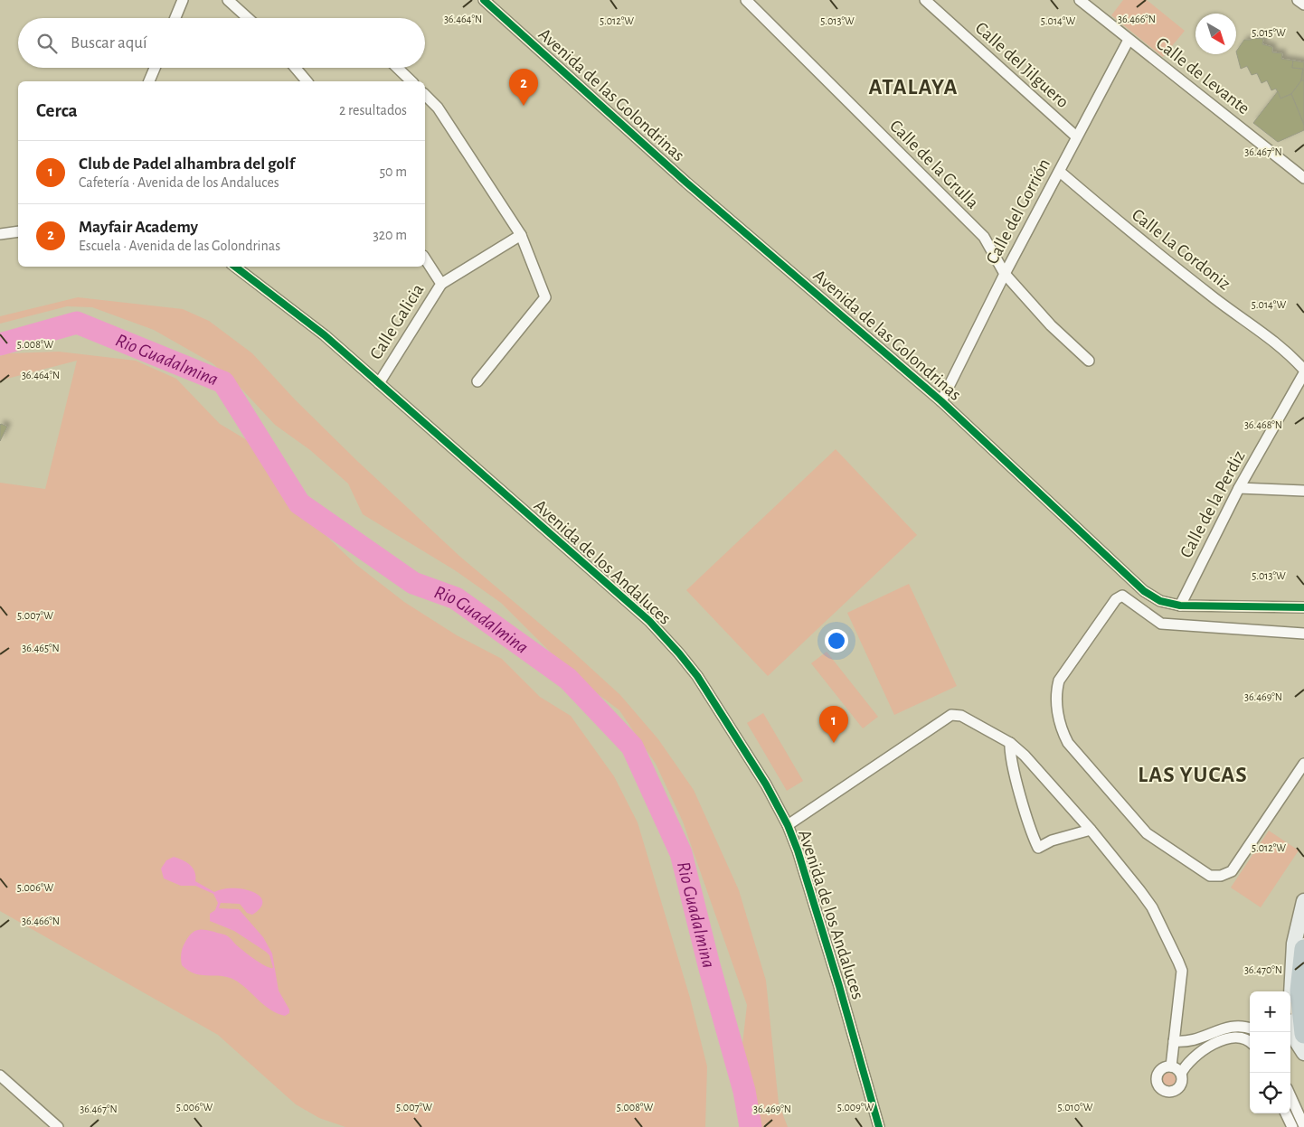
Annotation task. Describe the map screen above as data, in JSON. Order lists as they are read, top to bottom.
{
  "streets": {
    "street": [
      "Calle del Jilguero",
      "Calle de Levante",
      "Avenida de las Golondrinas",
      "Calle de la Grulla",
      "Calle del Gorrión",
      "Calle La Cordoniz",
      "Calle Galicia",
      "Calle de la Perdiz",
      "Avenida de los Andaluces"
    ]
  },
  "crossings": [
    ["Calle del Jilguero", "Calle del Gorrión"],
    ["Calle de Levante", "Calle del Gorrión"],
    ["Avenida de las Golondrinas", "Calle del Gorrión"],
    ["Avenida de las Golondrinas", "Calle de la Perdiz"],
    ["Calle de la Grulla", "Calle del Gorrión"],
    ["Calle del Gorrión", "Calle La Cordoniz"],
    ["Calle Galicia", "Avenida de los Andaluces"]
  ],
  "districts": ["ATALAYA", "LAS YUCAS"],
  "water": ["Rio Guadalmina"],
  "north": "bottom right",
  "page": {
    "search": "Buscar aquí",
    "pins": ["2", "1"],
    "heading": ["Cerca", "2 resultados"],
    "list": [
      {
        "mark": "1",
        "name": "Club de Padel alhambra del golf",
        "note": "Cafetería · Avenida de los Andaluces",
        "value": "50 m"
      },
      {
        "mark": "2",
        "name": "Mayfair Academy",
        "note": "Escuela · Avenida de las Golondrinas",
        "value": "320 m"
      }
    ],
    "map_buttons": ["+", "−"]
  },
  "coordinates": [
    "36.464°N",
    "36.466°N",
    "5.012°W",
    "5.014°W",
    "5.013°W",
    "5.015°W",
    "36.467°N",
    "5.008°W",
    "36.468°N",
    "5.007°W",
    "36.465°N",
    "36.469°N",
    "5.006°W",
    "36.470°N",
    "5.009°W",
    "5.010°W"
  ]
}
